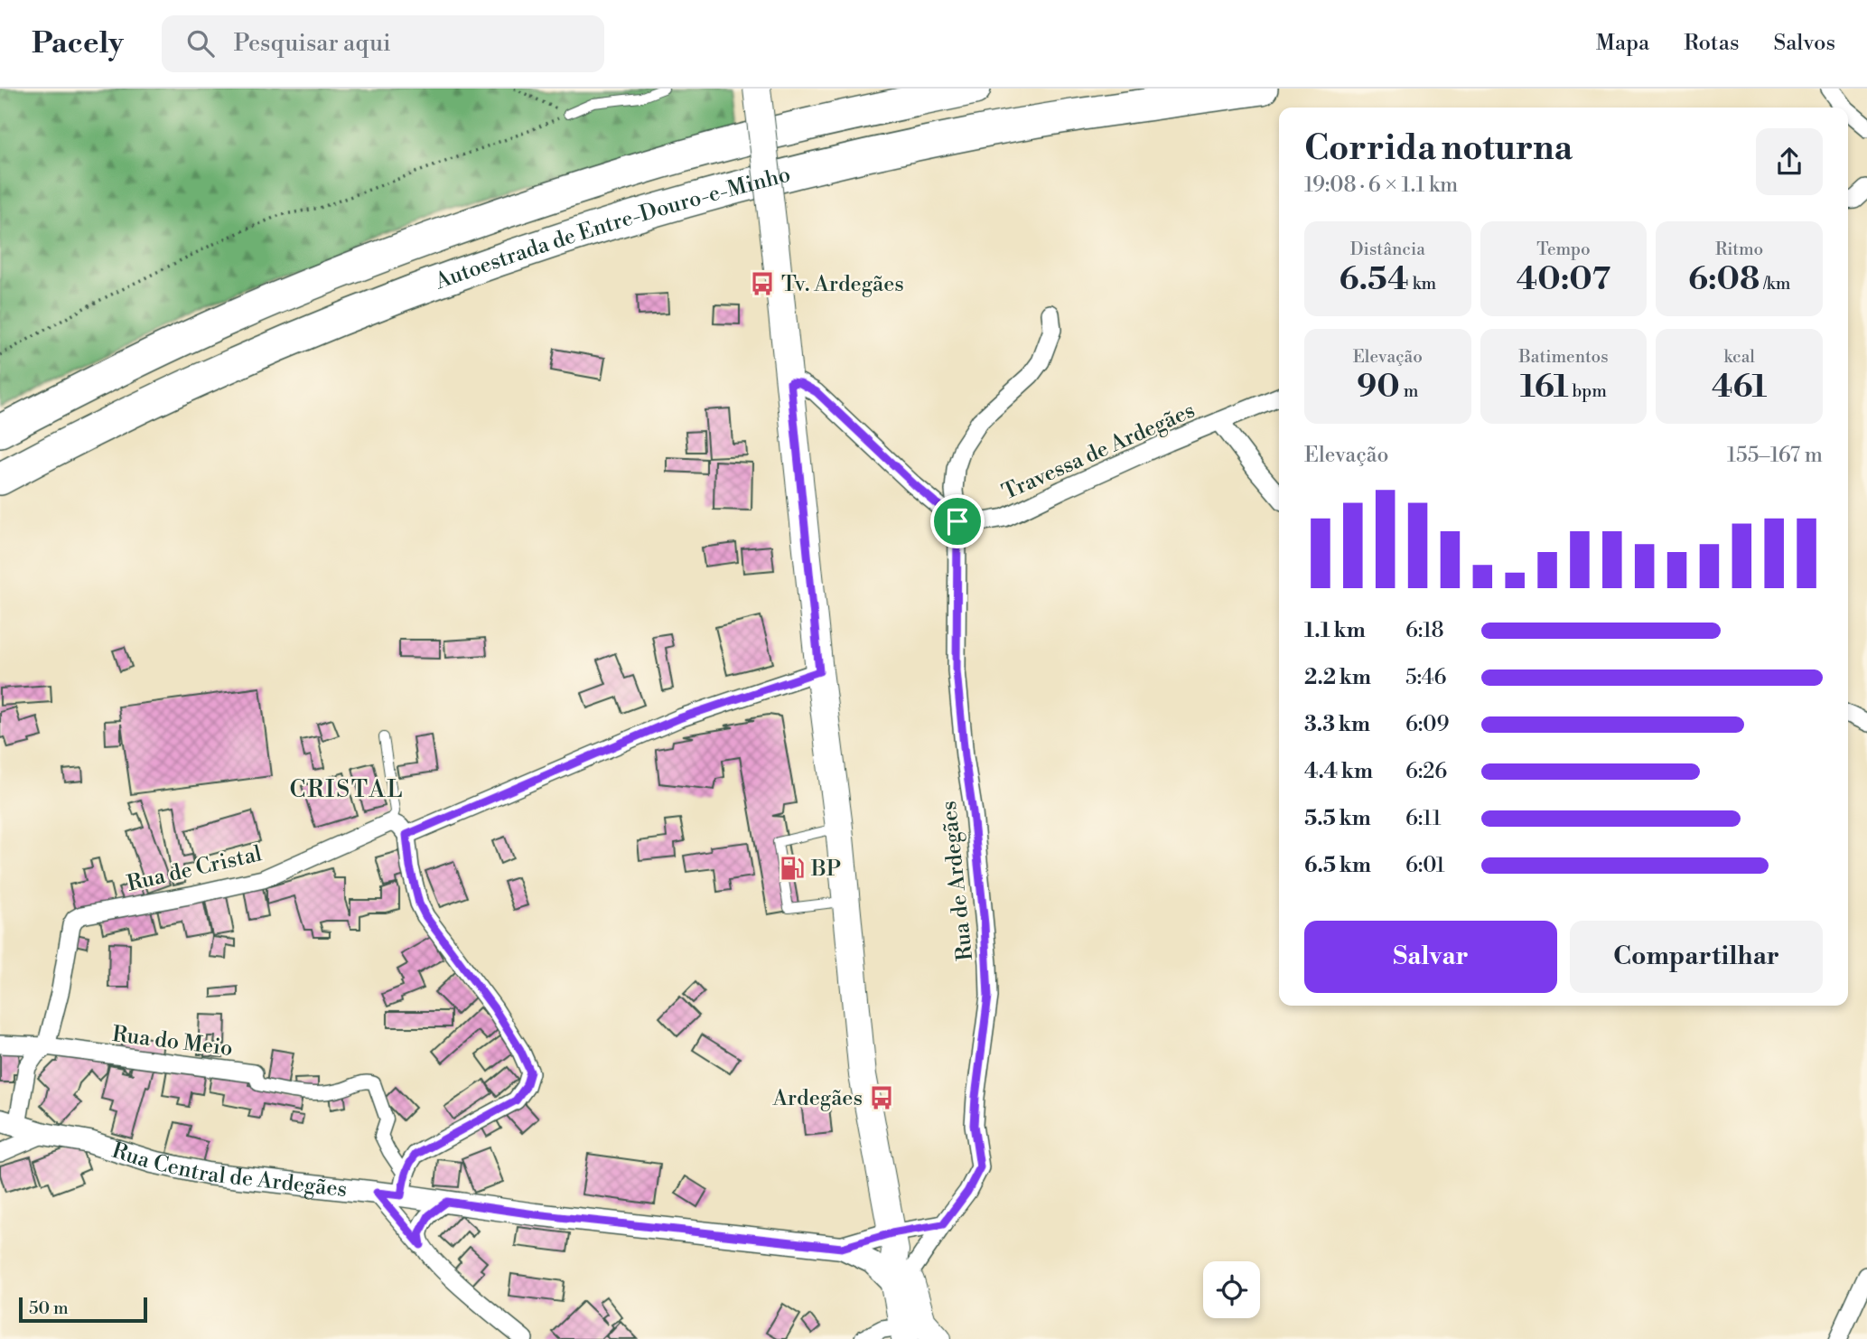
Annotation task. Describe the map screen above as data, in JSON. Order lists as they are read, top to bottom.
{
  "streets": {
    "highway": ["Autoestrada de Entre-Douro-e-Minho"],
    "street": [
      "Travessa de Ardegães",
      "Rua de Cristal",
      "Rua de Ardegães",
      "Rua do Meio",
      "Rua Central de Ardegães"
    ]
  },
  "crossings": [
    ["Travessa de Ardegães", "Rua de Ardegães"],
    ["Rua de Cristal", "Rua do Meio"],
    ["Rua de Cristal", "Rua Central de Ardegães"],
    ["Rua de Ardegães", "Rua Central de Ardegães"],
    ["Rua do Meio", "Rua Central de Ardegães"]
  ],
  "districts": ["CRISTAL"],
  "places": {
    "bus stop": ["Tv. Ardegães", "Ardegães"],
    "fuel station": ["BP"]
  },
  "scale_bar": "50 m",
  "page": {
    "header": "Pacely",
    "search": "Pesquisar aqui",
    "nav": ["Mapa", "Rotas", "Salvos"],
    "heading": ["Corrida noturna", "19:08 · 6 × 1.1 km"],
    "stats": [
      ["Distância", "6.54 km"],
      ["Tempo", "40:07"],
      ["Ritmo", "6:08 /km"],
      ["Elevação", "90 m"],
      ["Batimentos", "161 bpm"],
      ["kcal", "461"]
    ],
    "chart": ["Elevação", "155–167 m"],
    "list": [
      {
        "name": "1.1 km",
        "note": "6:18"
      },
      {
        "name": "2.2 km",
        "note": "5:46"
      },
      {
        "name": "3.3 km",
        "note": "6:09"
      },
      {
        "name": "4.4 km",
        "note": "6:26"
      },
      {
        "name": "5.5 km",
        "note": "6:11"
      },
      {
        "name": "6.5 km",
        "note": "6:01"
      }
    ],
    "buttons": ["Salvar", "Compartilhar"],
    "scale": "50 m"
  }
}
